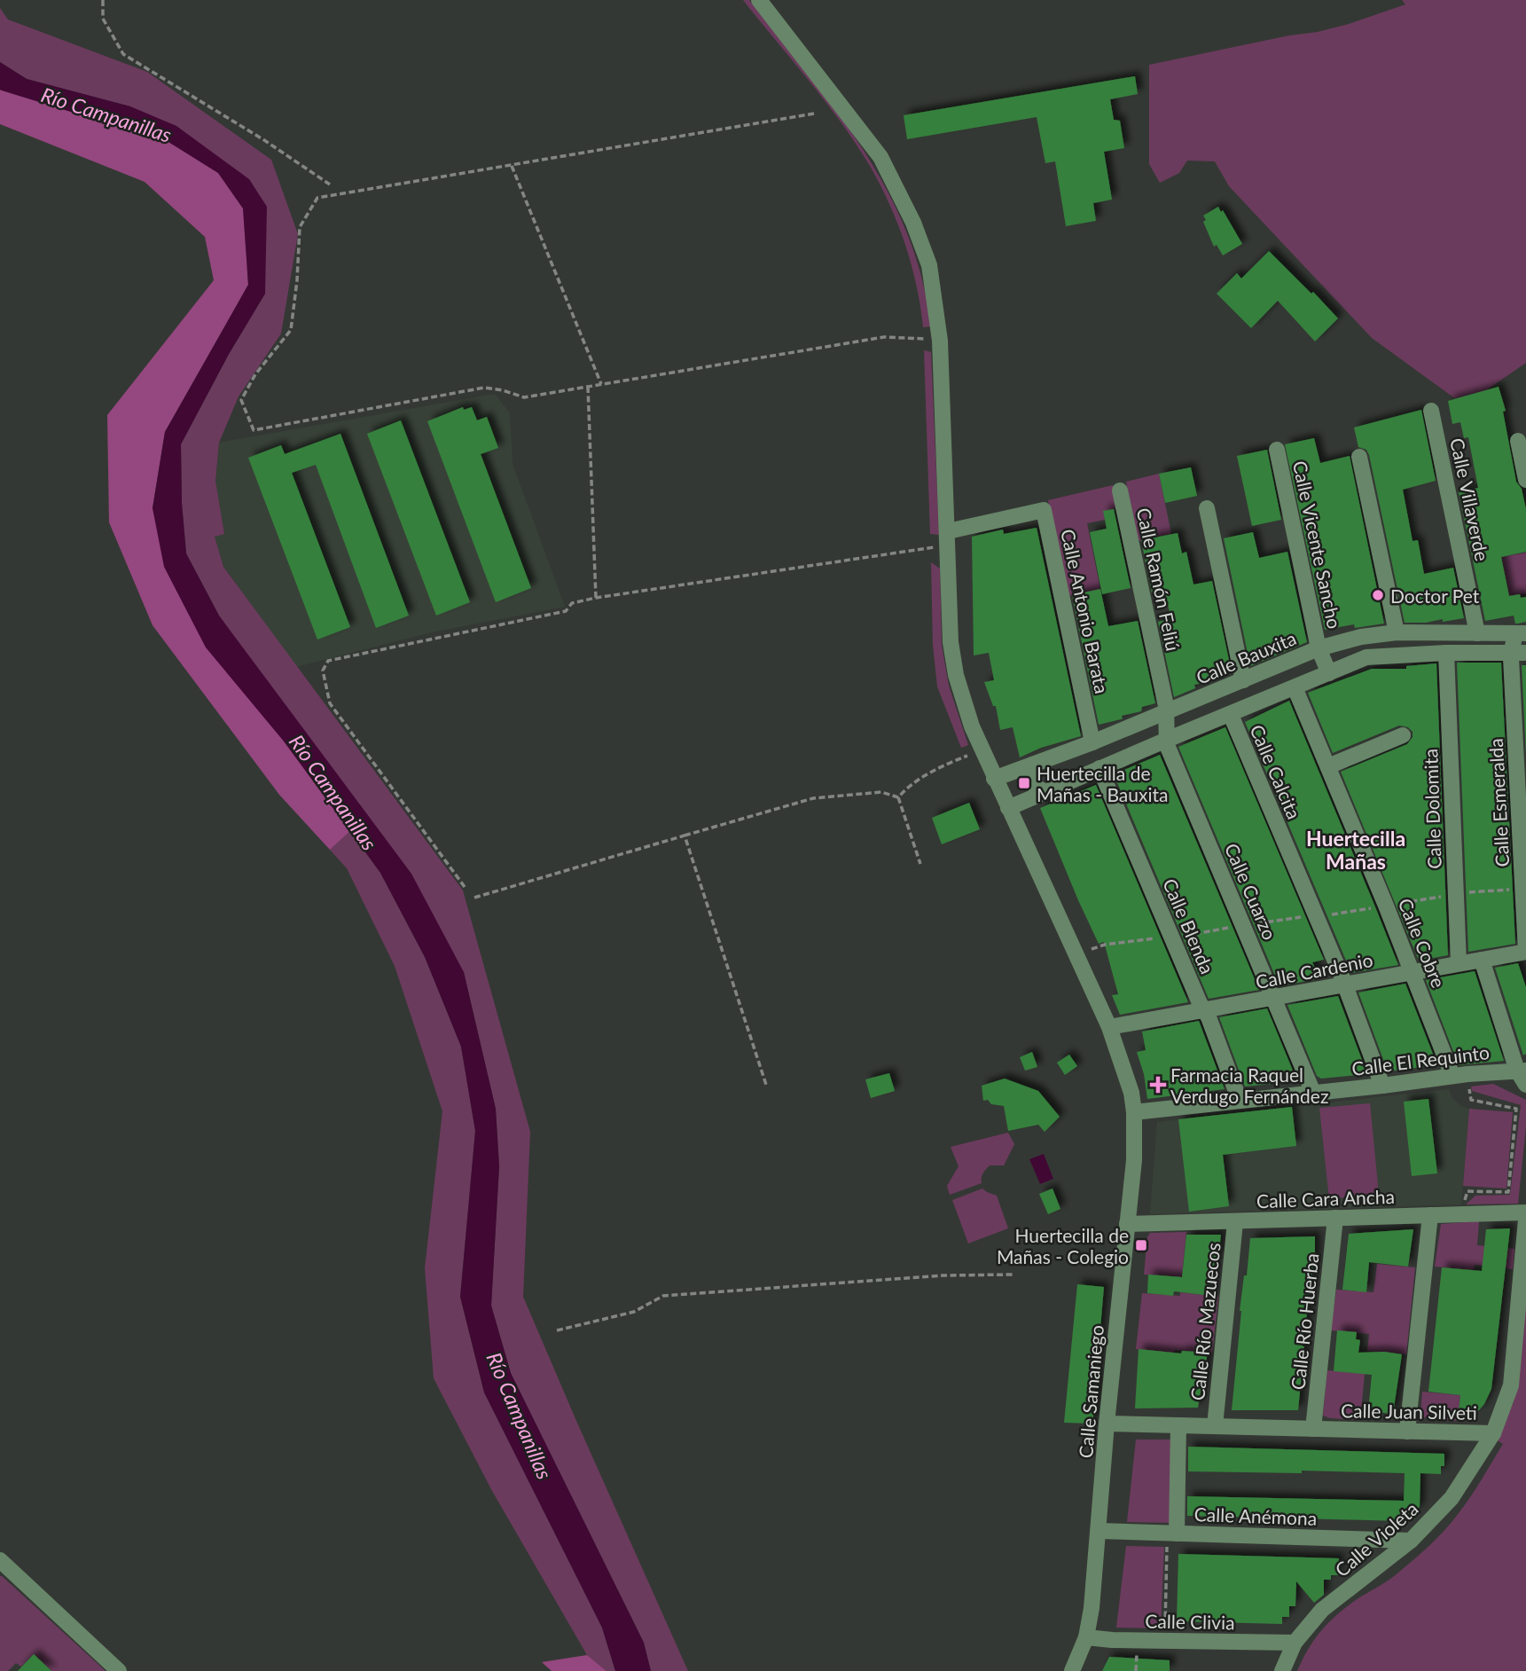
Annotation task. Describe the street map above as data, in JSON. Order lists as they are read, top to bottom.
{
  "streets": {
    "street": [
      "Calle Villaverde",
      "Calle Vicente Sancho",
      "Calle Ramón Feliú",
      "Calle Antonio Barata",
      "Calle Bauxita",
      "Calle Calcita",
      "Calle Esmeralda",
      "Calle Dolomita",
      "Calle Cuarzo",
      "Calle Blenda",
      "Calle Cobre",
      "Calle Cardenio",
      "Calle El Requinto",
      "Calle Cara Ancha",
      "Calle Río Mazuecos",
      "Calle Río Huerba",
      "Calle Samaniego",
      "Calle Juan Silveti",
      "Calle Anémona",
      "Calle Violeta",
      "Calle Clivia"
    ]
  },
  "crossings": [
    ["Calle Villaverde", "Calle Bauxita"],
    ["Calle Vicente Sancho", "Calle Bauxita"],
    ["Calle Ramón Feliú", "Calle Bauxita"],
    ["Calle Ramón Feliú", "Calle Cuarzo"],
    ["Calle Antonio Barata", "Calle Bauxita"],
    ["Calle Antonio Barata", "Calle Samaniego"],
    ["Calle Bauxita", "Calle Esmeralda"],
    ["Calle Bauxita", "Calle Samaniego"],
    ["Calle Calcita", "Calle Cardenio"],
    ["Calle Calcita", "Calle El Requinto"],
    ["Calle Esmeralda", "Calle Cardenio"],
    ["Calle Dolomita", "Calle Cardenio"],
    ["Calle Cuarzo", "Calle Cardenio"],
    ["Calle Cuarzo", "Calle El Requinto"],
    ["Calle Blenda", "Calle Cardenio"],
    ["Calle Blenda", "Calle El Requinto"],
    ["Calle Cobre", "Calle Cardenio"],
    ["Calle Cobre", "Calle El Requinto"],
    ["Calle Cardenio", "Calle Samaniego"],
    ["Calle El Requinto", "Calle Samaniego"],
    ["Calle Cara Ancha", "Calle Río Mazuecos"],
    ["Calle Cara Ancha", "Calle Río Huerba"],
    ["Calle Cara Ancha", "Calle Samaniego"],
    ["Calle Río Mazuecos", "Calle Juan Silveti"],
    ["Calle Río Huerba", "Calle Juan Silveti"],
    ["Calle Samaniego", "Calle Juan Silveti"],
    ["Calle Samaniego", "Calle Anémona"],
    ["Calle Samaniego", "Calle Clivia"],
    ["Calle Juan Silveti", "Calle Violeta"],
    ["Calle Anémona", "Calle Violeta"],
    ["Calle Violeta", "Calle Clivia"]
  ],
  "districts": ["Huertecilla Mañas"],
  "water": ["Río Campanillas"],
  "places": {
    "other": ["Doctor Pet"],
    "transit": ["Huertecilla de Mañas - Bauxita", "Huertecilla de Mañas - Colegio"],
    "health": ["Farmacia Raquel Verdugo Fernández"]
  }
}
